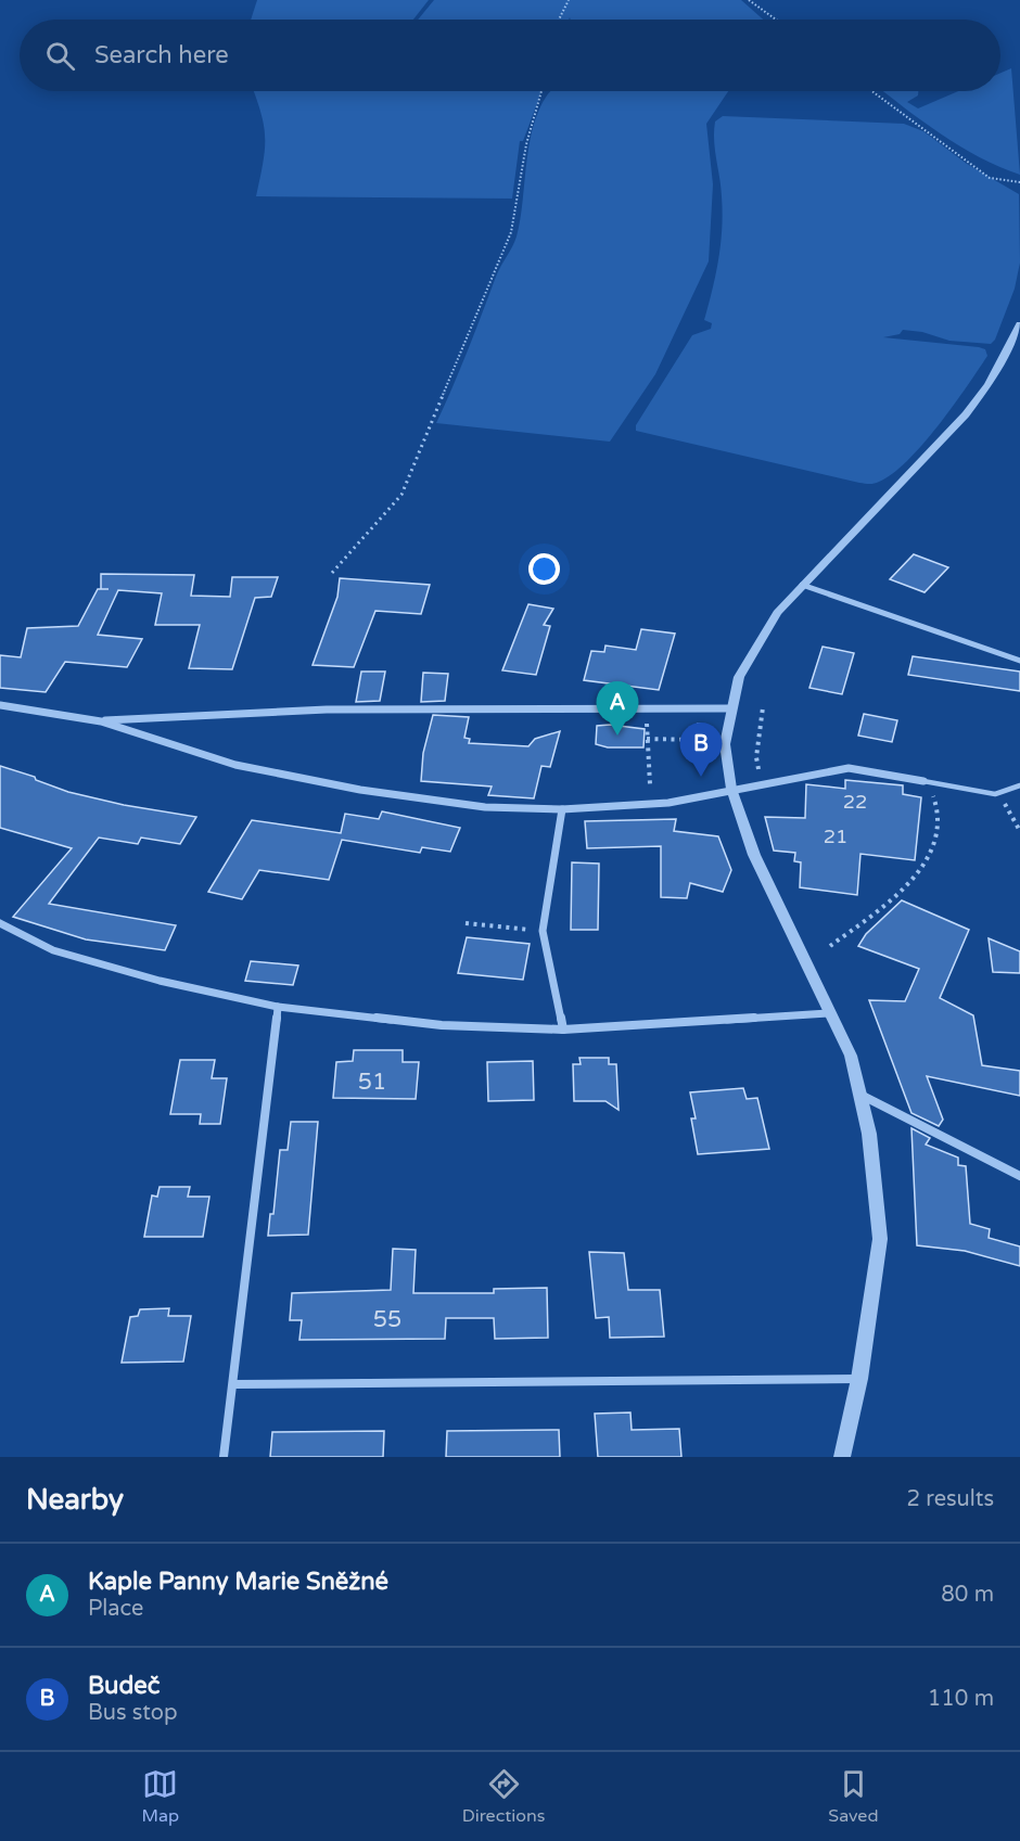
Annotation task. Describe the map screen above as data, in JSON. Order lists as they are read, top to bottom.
{
  "house_numbers": [
    "22",
    "21",
    "51",
    "55"
  ],
  "page": {
    "search": "Search here",
    "pins": ["A", "B"],
    "heading": ["Nearby", "2 results"],
    "list": [
      {
        "mark": "A",
        "name": "Kaple Panny Marie Sněžné",
        "note": "Place",
        "value": "80 m"
      },
      {
        "mark": "B",
        "name": "Budeč",
        "note": "Bus stop",
        "value": "110 m"
      }
    ],
    "nav": ["Map", "Directions", "Saved"]
  }
}
